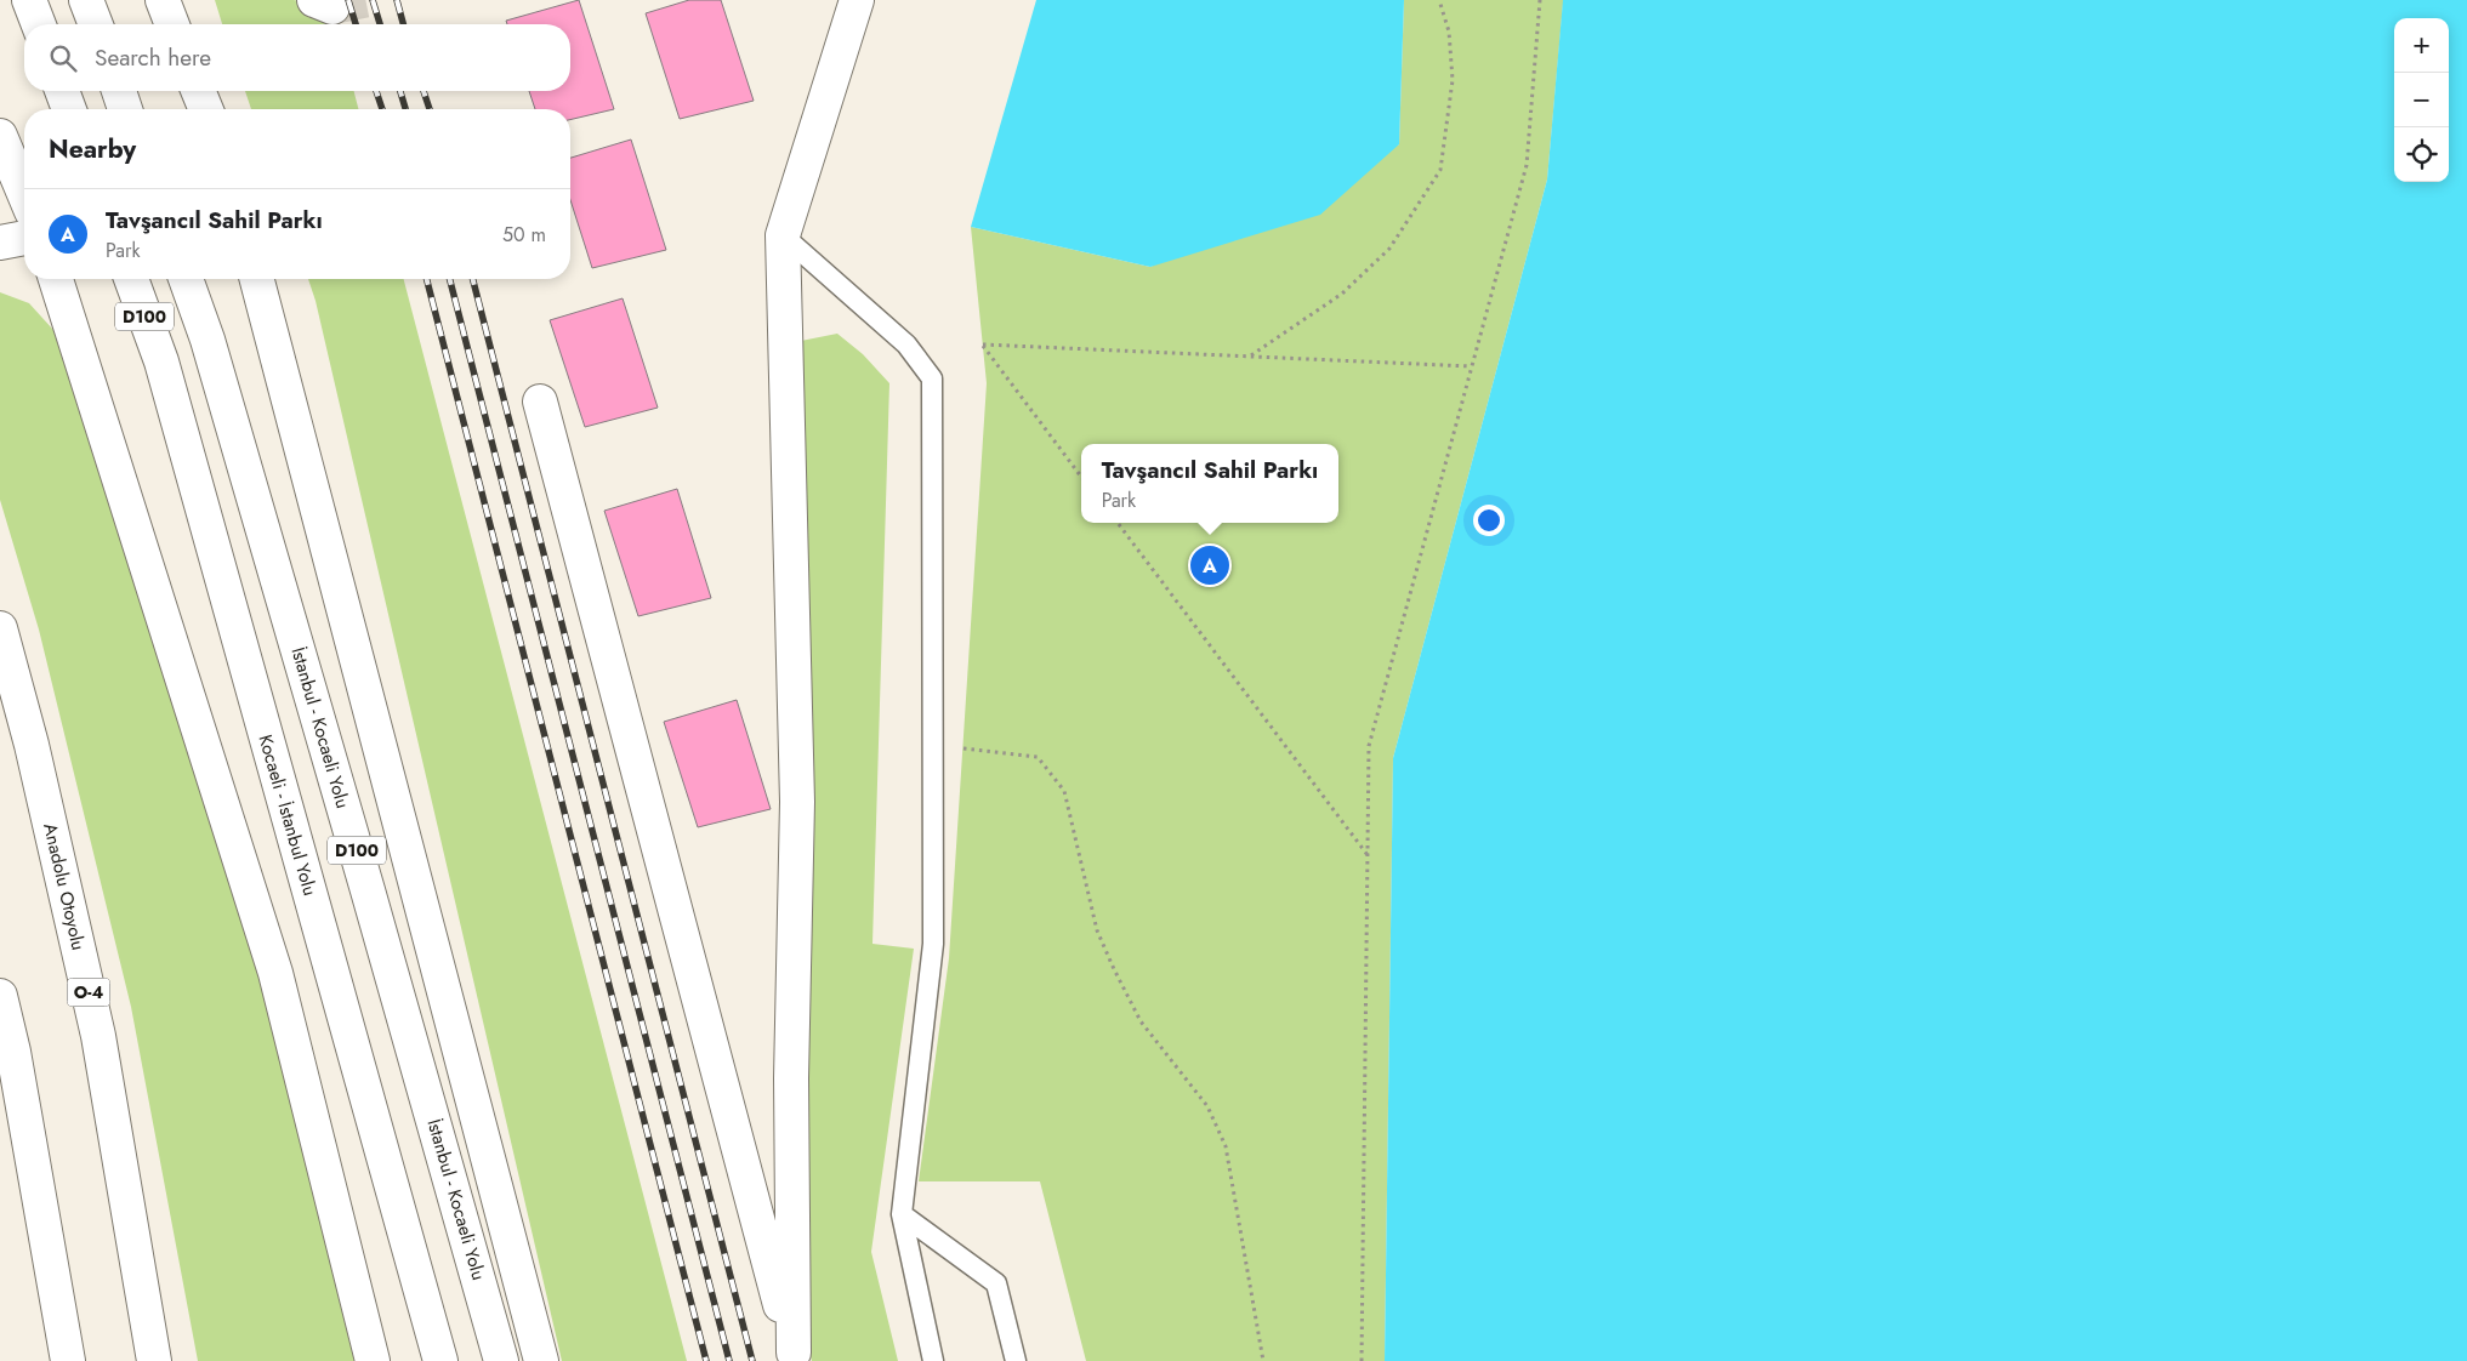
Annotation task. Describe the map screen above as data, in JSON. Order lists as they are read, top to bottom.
{
  "streets": {
    "main road": [
      "D100",
      "İstanbul - Kocaeli Yolu",
      "Kocaeli - İstanbul Yolu",
      "Anadolu Otoyolu",
      "O-4"
    ]
  },
  "page": {
    "map_buttons": ["+", "−"],
    "search": "Search here",
    "heading": "Nearby",
    "list": [
      {
        "mark": "A",
        "name": "Tavşancıl Sahil Parkı",
        "note": "Park",
        "value": "50 m"
      }
    ],
    "popup": ["Tavşancıl Sahil Parkı", "Park"],
    "pins": "A"
  }
}
